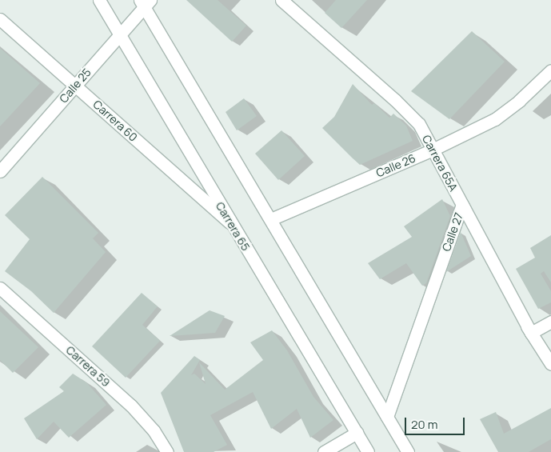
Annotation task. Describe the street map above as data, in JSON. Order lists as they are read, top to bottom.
{
  "streets": {
    "street": [
      "Calle 25",
      "Carrera 60",
      "Carrera 65A",
      "Calle 26",
      "Carrera 65",
      "Calle 27",
      "Carrera 59"
    ]
  },
  "crossings": [
    ["Calle 25", "Carrera 60"],
    ["Calle 25", "Carrera 65"],
    ["Carrera 60", "Carrera 65"],
    ["Carrera 65A", "Calle 26"],
    ["Carrera 65A", "Calle 27"]
  ],
  "scale_bar": "20 m"
}
